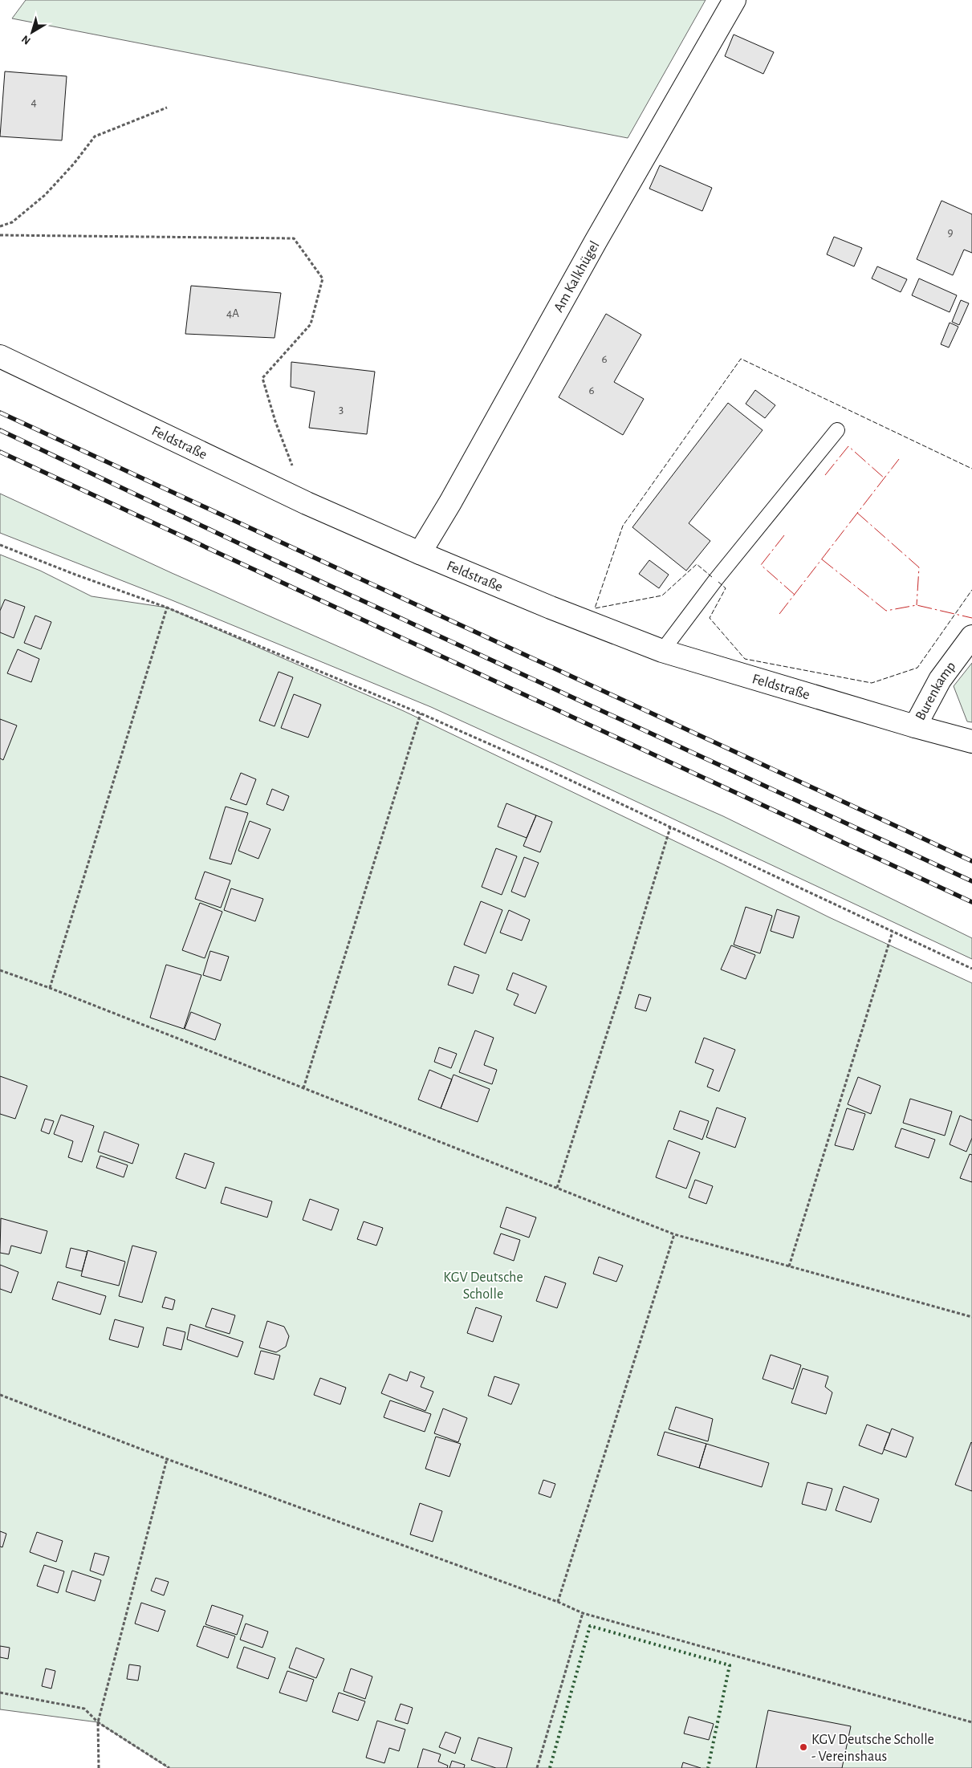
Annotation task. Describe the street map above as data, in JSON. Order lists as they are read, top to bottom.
{
  "streets": {
    "street": ["Am Kalkhügel", "Feldstraße", "Burenkamp"]
  },
  "crossings": [
    ["Am Kalkhügel", "Feldstraße"],
    ["Feldstraße", "Burenkamp"]
  ],
  "parks": ["KGV Deutsche Scholle"],
  "places": ["KGV Deutsche Scholle - Vereinshaus"],
  "house_numbers": [
    "4",
    "9",
    "4A",
    "6",
    "6",
    "3"
  ],
  "north": "bottom left"
}
